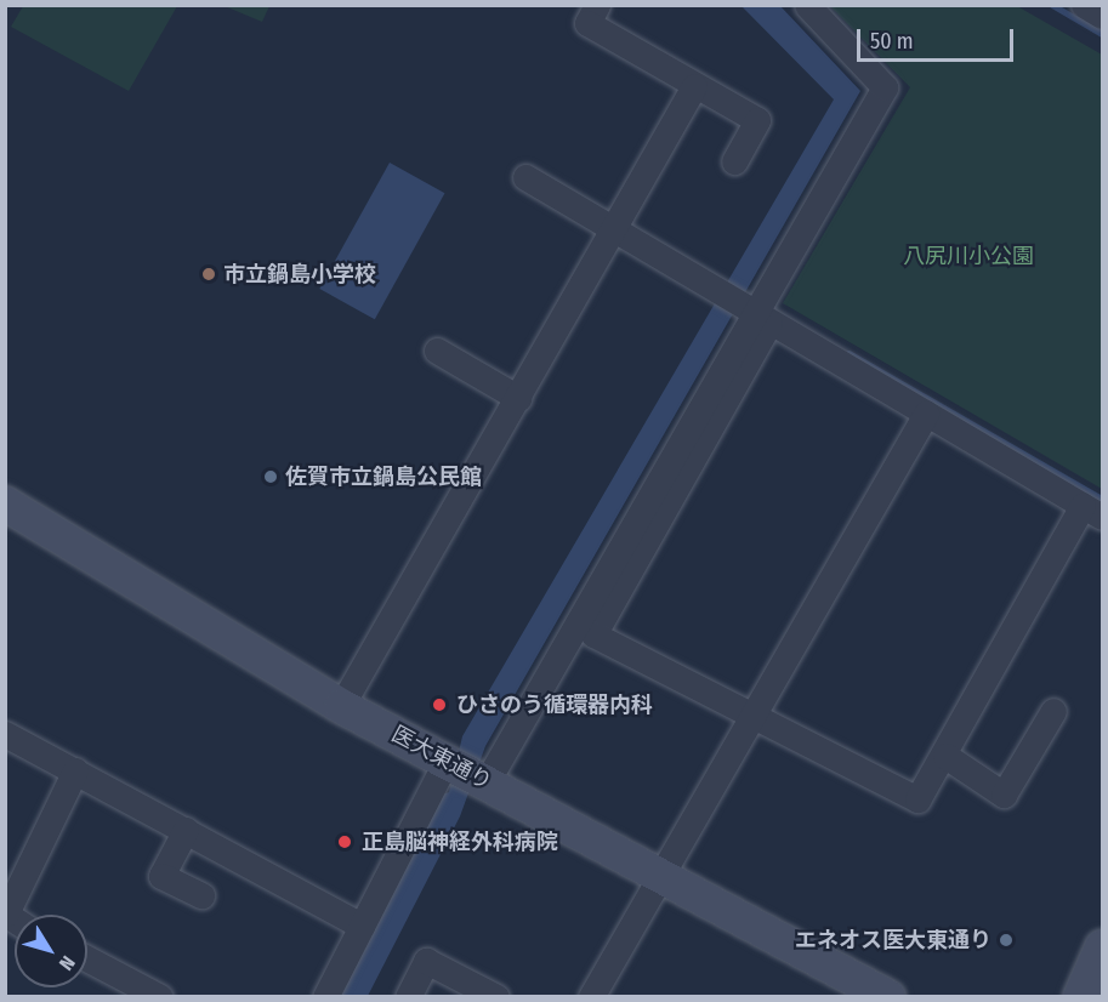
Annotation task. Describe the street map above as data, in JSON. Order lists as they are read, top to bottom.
{
  "streets": {
    "street": ["医大東通り"]
  },
  "parks": ["八尻川小公園"],
  "places": [
    "市立鍋島小学校",
    "佐賀市立鍋島公民館",
    "ひさのう循環器内科",
    "正島脳神経外科病院",
    "エネオス医大東通り"
  ],
  "scale_bar": "50 m",
  "north": "bottom right"
}
